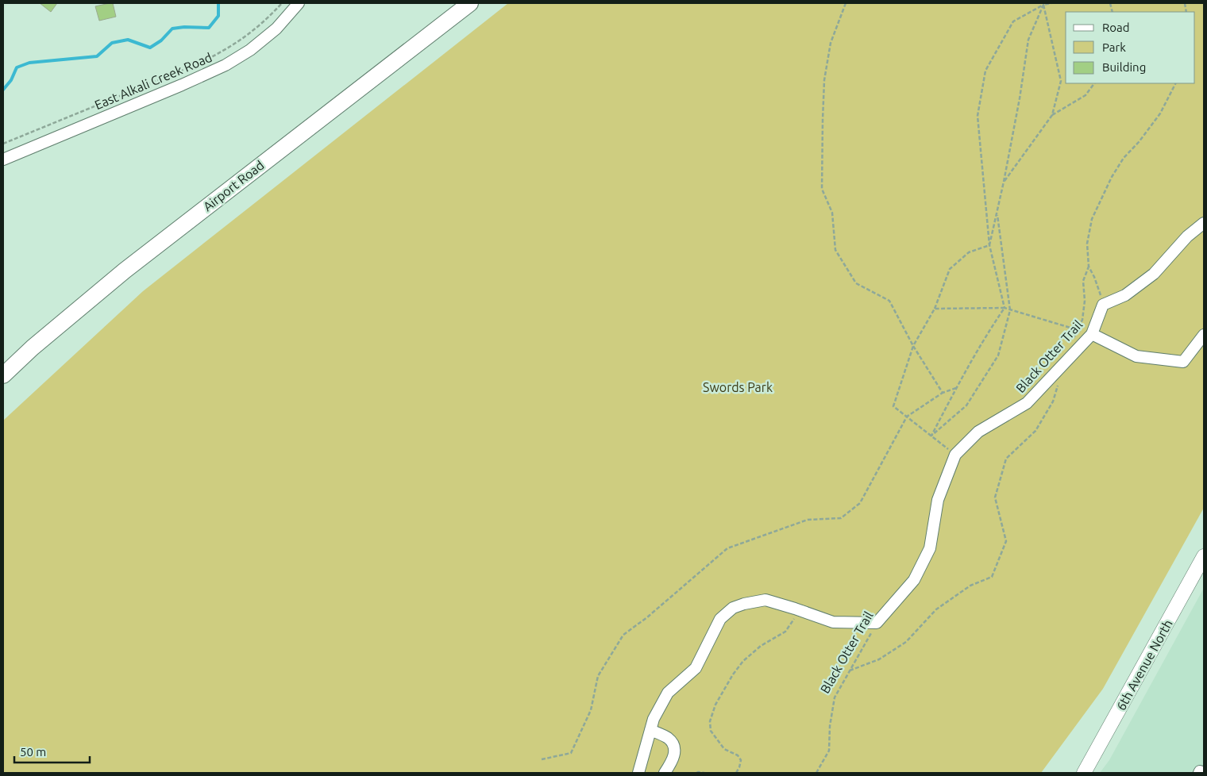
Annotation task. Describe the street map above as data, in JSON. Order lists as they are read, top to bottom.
{
  "streets": {
    "highway": ["Airport Road"],
    "main road": ["6th Avenue North"],
    "street": ["East Alkali Creek Road", "Black Otter Trail"]
  },
  "parks": ["Swords Park"],
  "legend": ["Road", "Park", "Building"],
  "scale_bar": "50 m"
}
